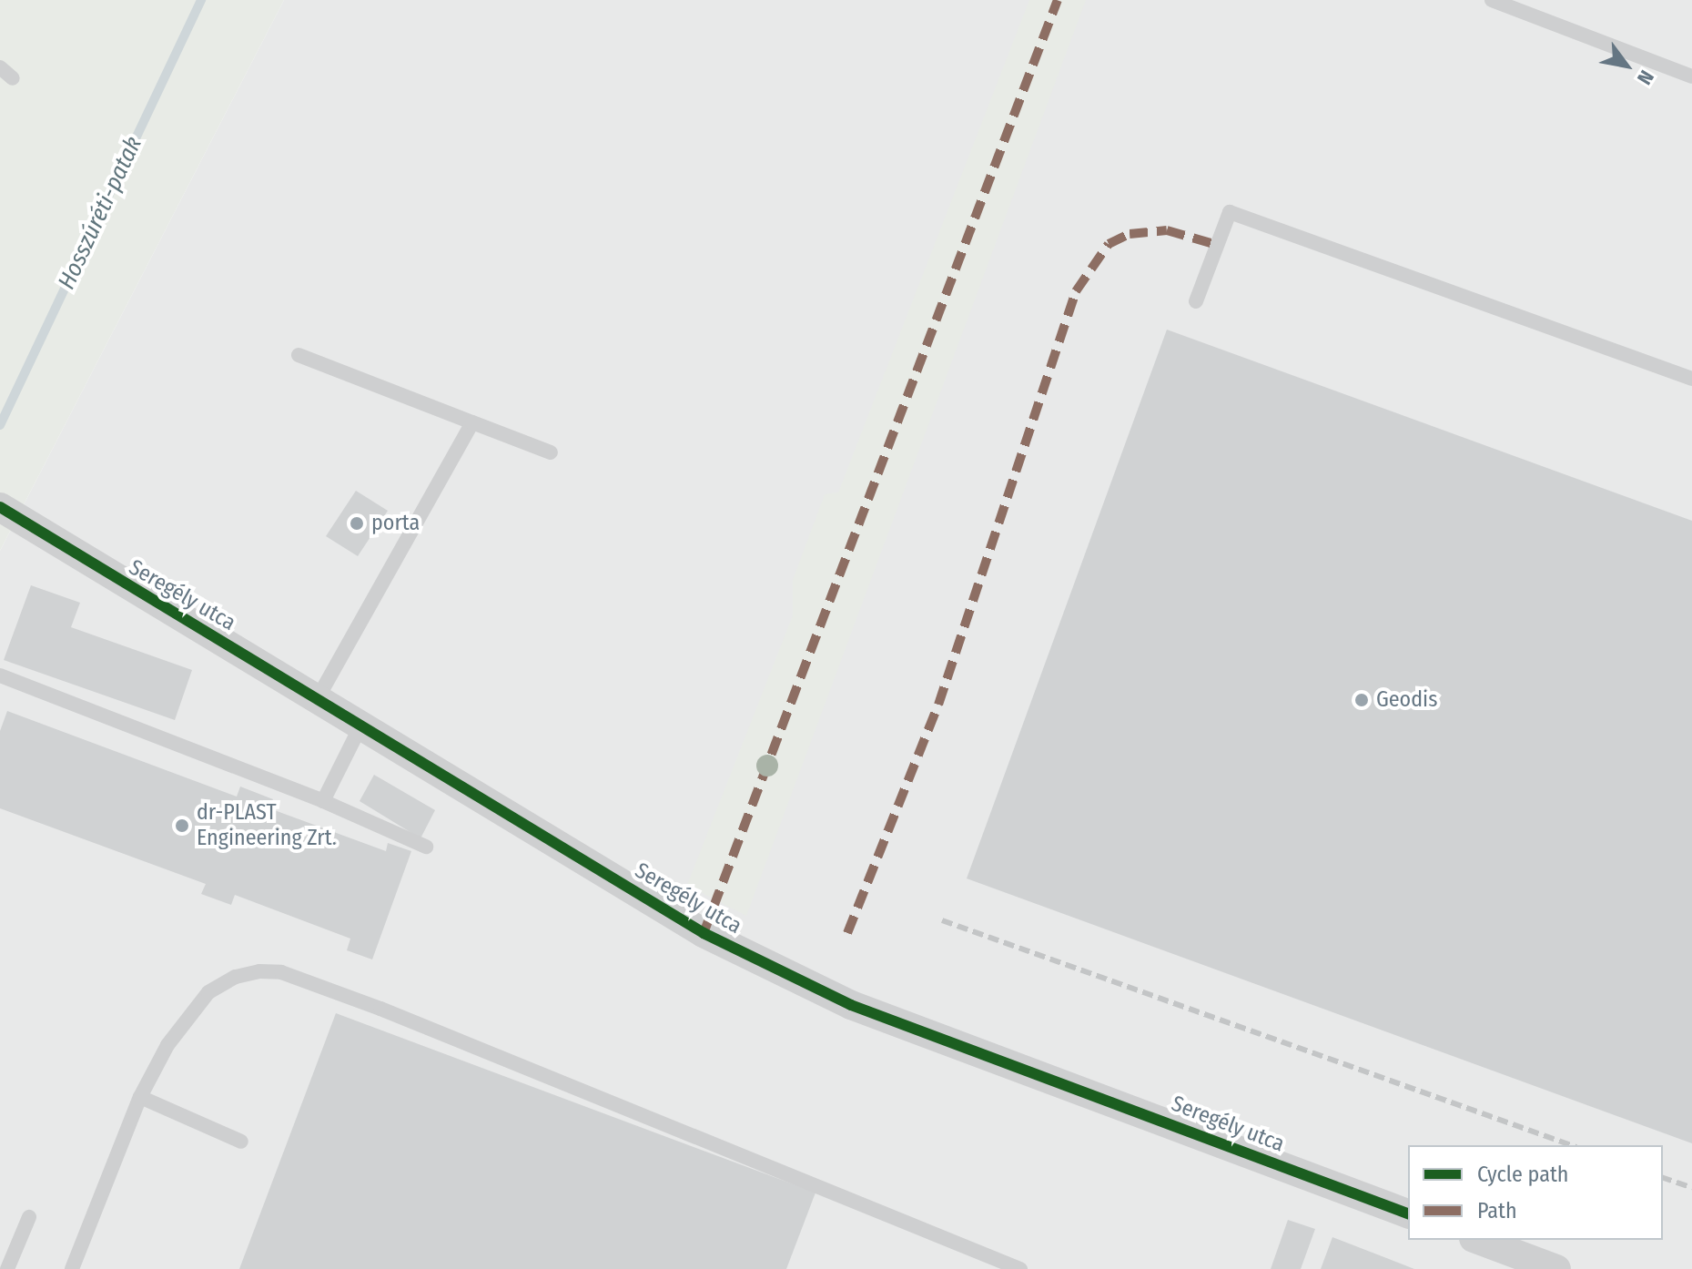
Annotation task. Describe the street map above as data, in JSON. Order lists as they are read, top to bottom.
{
  "streets": {
    "street": ["Seregély utca"]
  },
  "water": ["Hosszúréti-patak"],
  "places": ["porta", "Geodis", "dr-PLAST Engineering Zrt."],
  "legend": ["Cycle path", "Path"],
  "north": "bottom right"
}
